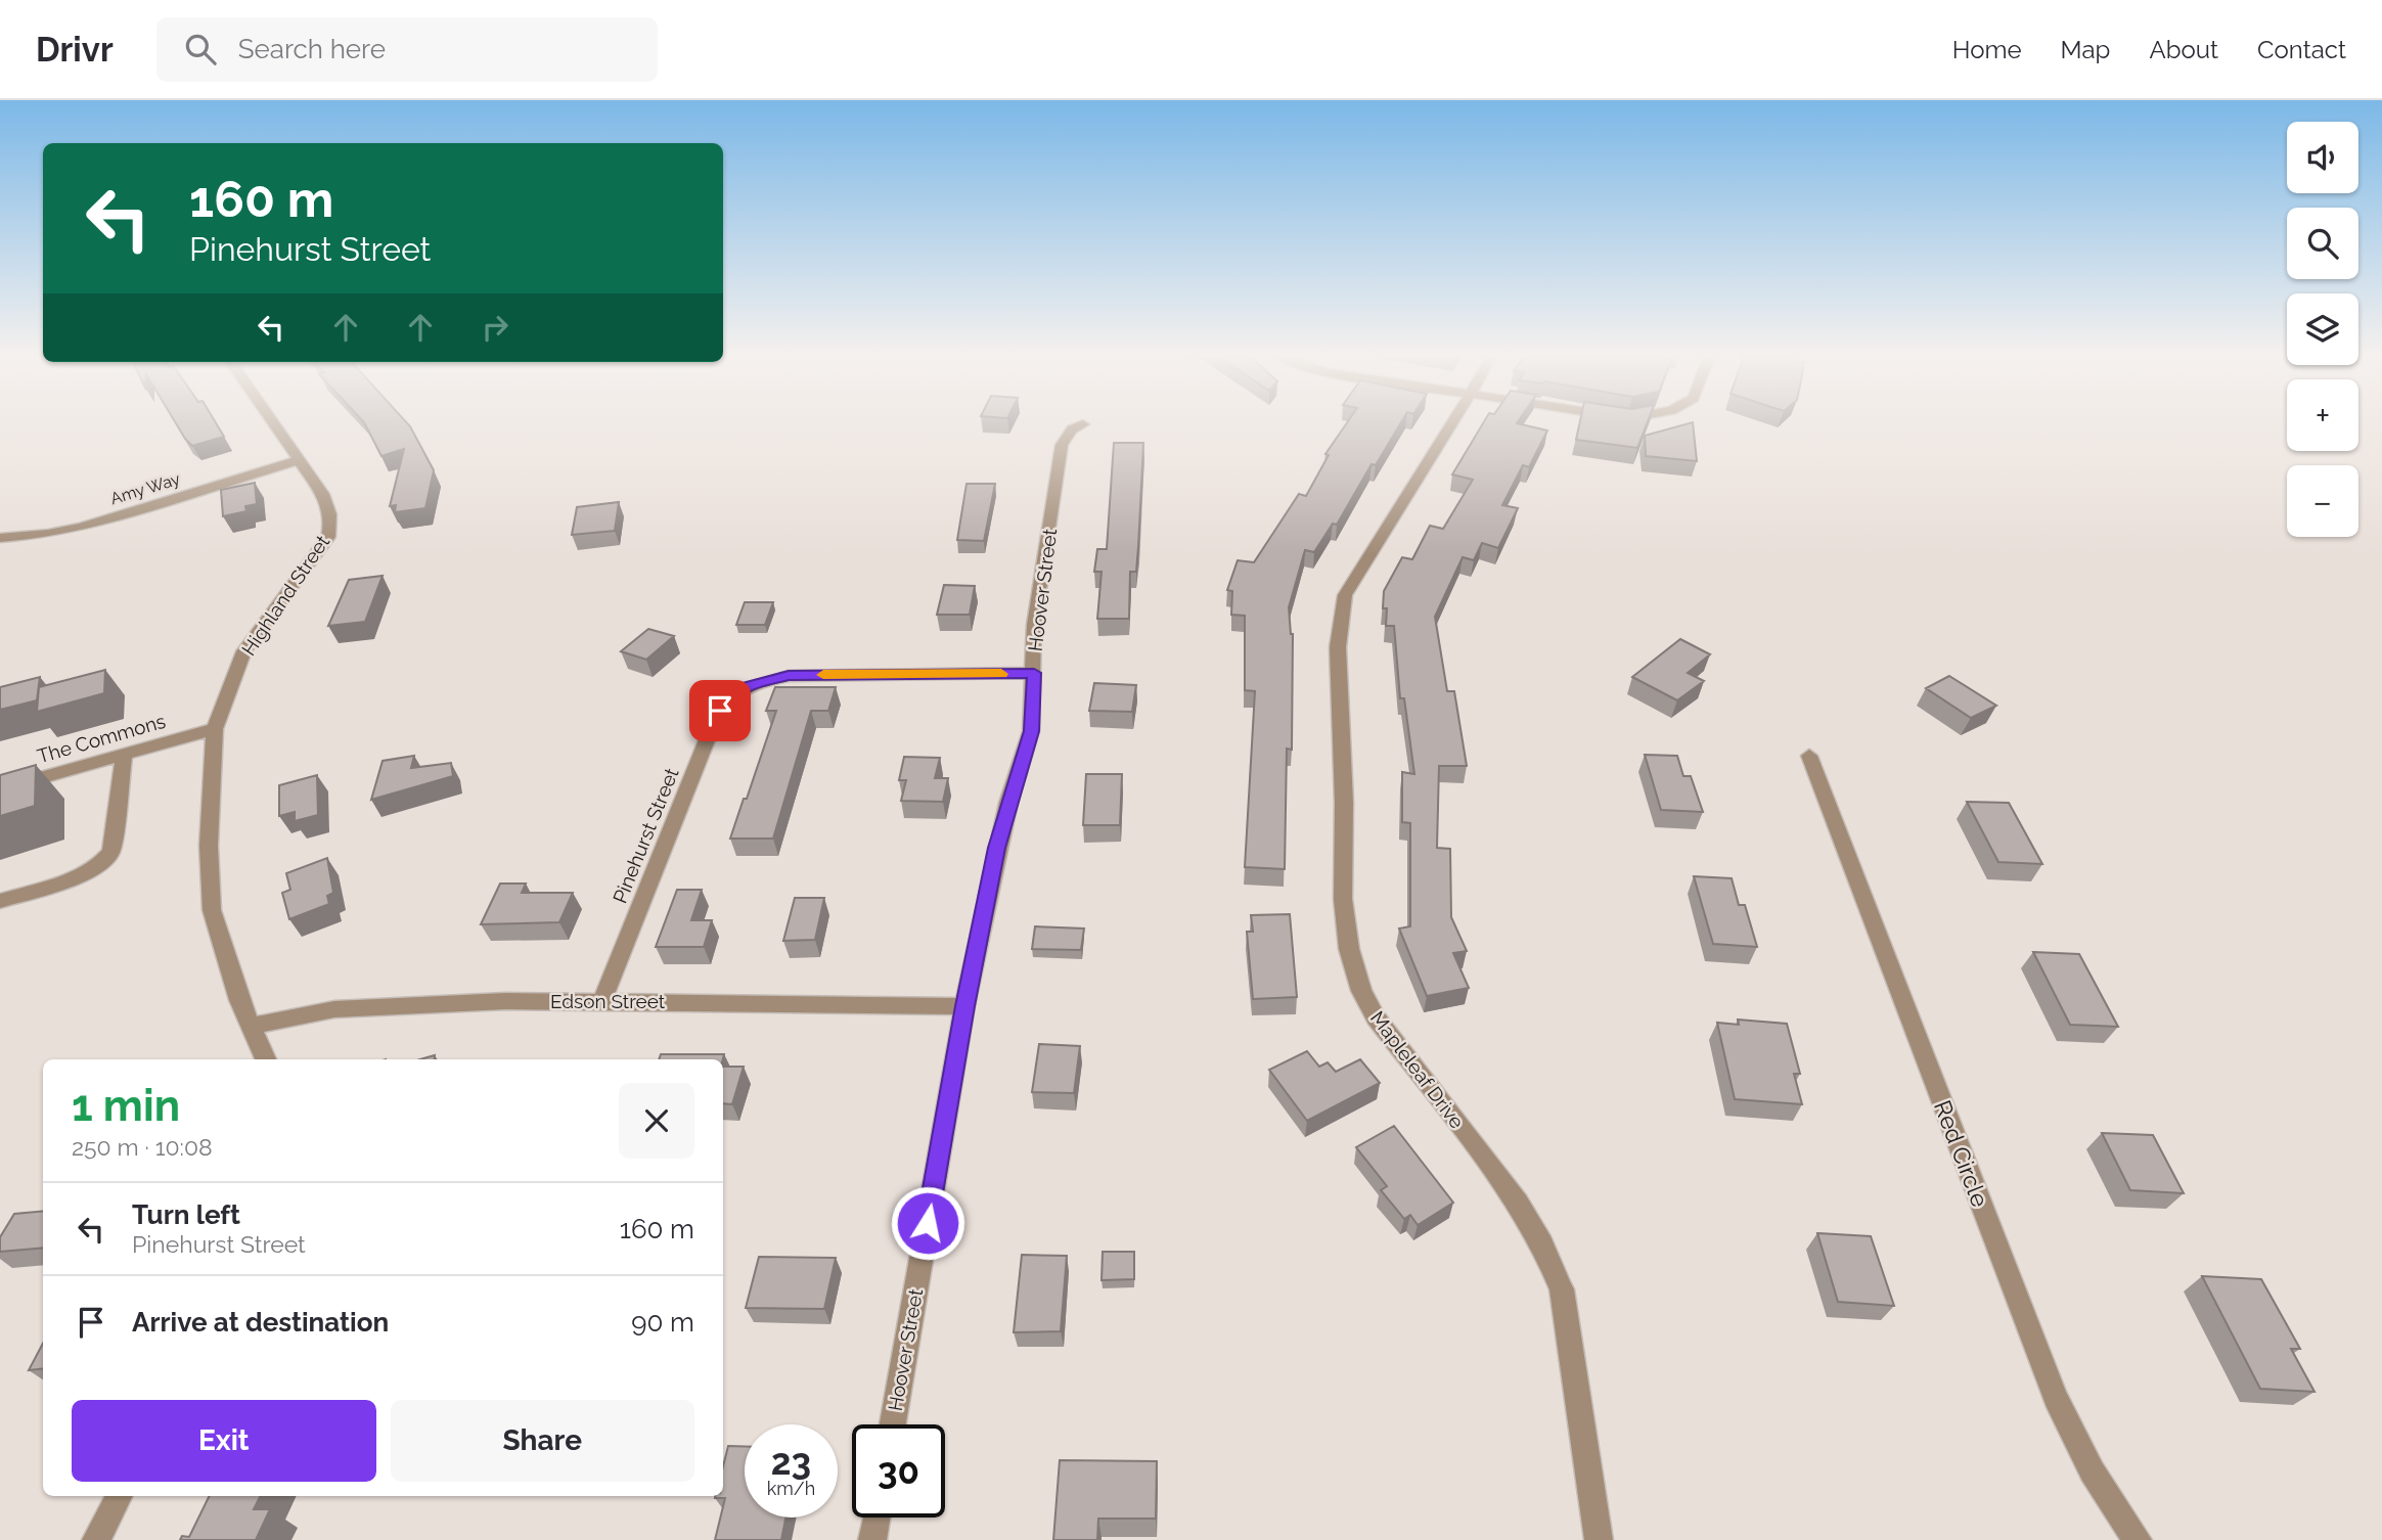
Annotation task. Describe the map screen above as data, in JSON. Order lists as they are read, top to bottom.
{
  "streets": {
    "street": [
      "Amy Way",
      "Hoover Street",
      "Highland Street",
      "The Commons",
      "Pinehurst Street",
      "Edson Street",
      "Mapleleaf Drive",
      "Red Circle"
    ]
  },
  "crossings": [
    ["Amy Way", "Highland Street"],
    ["Hoover Street", "Pinehurst Street"],
    ["Hoover Street", "Edson Street"],
    ["Highland Street", "The Commons"],
    ["Highland Street", "Edson Street"],
    ["Pinehurst Street", "Edson Street"]
  ],
  "page": {
    "header": "Drivr",
    "search": "Search here",
    "nav": [
      "Home",
      "Map",
      "About",
      "Contact"
    ],
    "map_buttons": ["+", "−"],
    "turn": ["160 m", "Pinehurst Street"],
    "heading": ["1 min", "250 m · 10:08"],
    "list": [
      {
        "name": "Turn left",
        "note": "Pinehurst Street",
        "value": "160 m"
      },
      {
        "name": "Arrive at destination",
        "value": "90 m"
      }
    ],
    "buttons": ["Exit", "Share"],
    "speed": "23 km/h",
    "limit": "30"
  }
}
